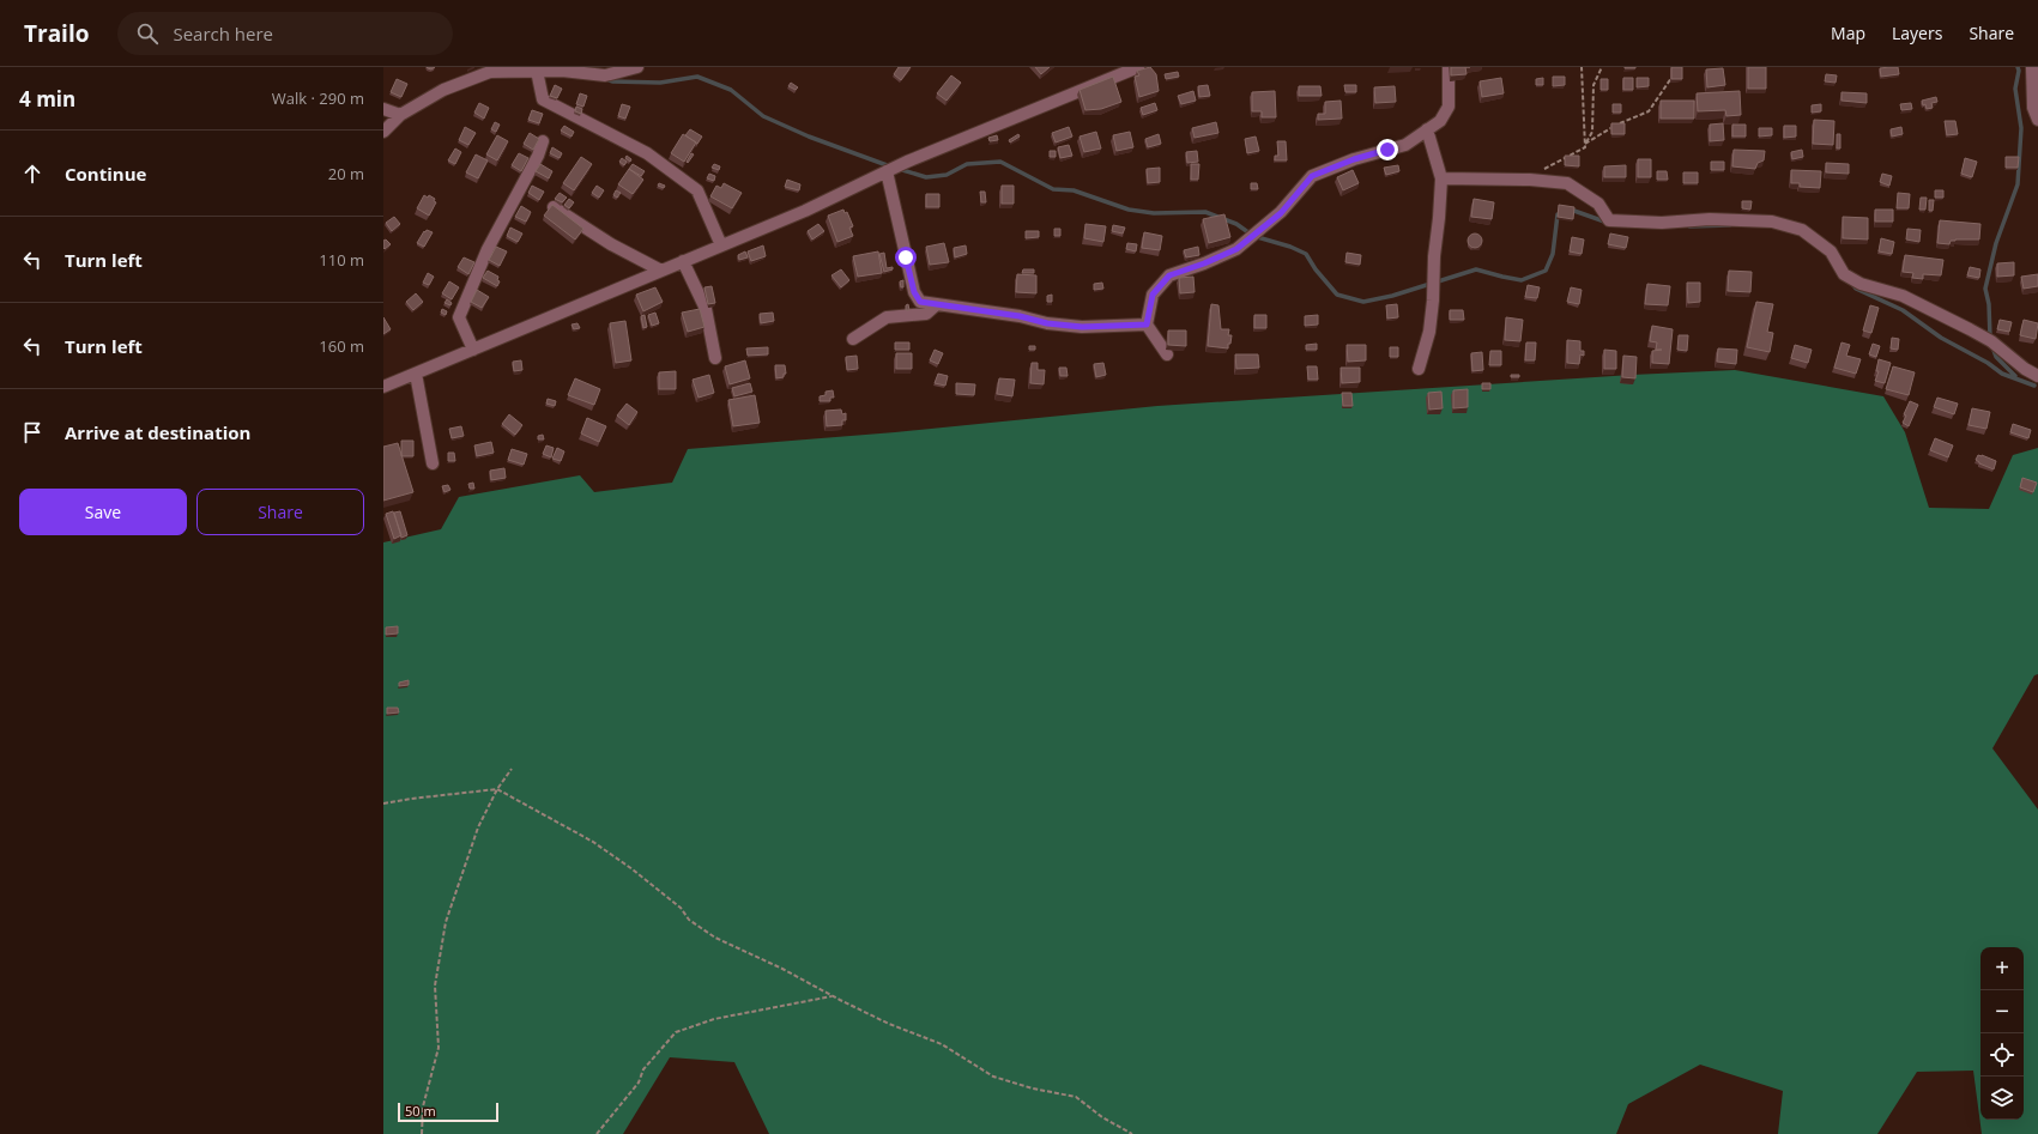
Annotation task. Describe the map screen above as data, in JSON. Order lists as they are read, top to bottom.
{
  "scale_bar": "50 m",
  "page": {
    "header": "Trailo",
    "search": "Search here",
    "nav": ["Map", "Layers", "Share"],
    "heading": ["4 min", "Walk · 290 m"],
    "list": [
      ["Continue", "20 m"],
      ["Turn left", "110 m"],
      ["Turn left", "160 m"],
      "Arrive at destination"
    ],
    "buttons": ["Save", "Share"],
    "map_buttons": ["+", "−"],
    "scale": "50 m"
  }
}
